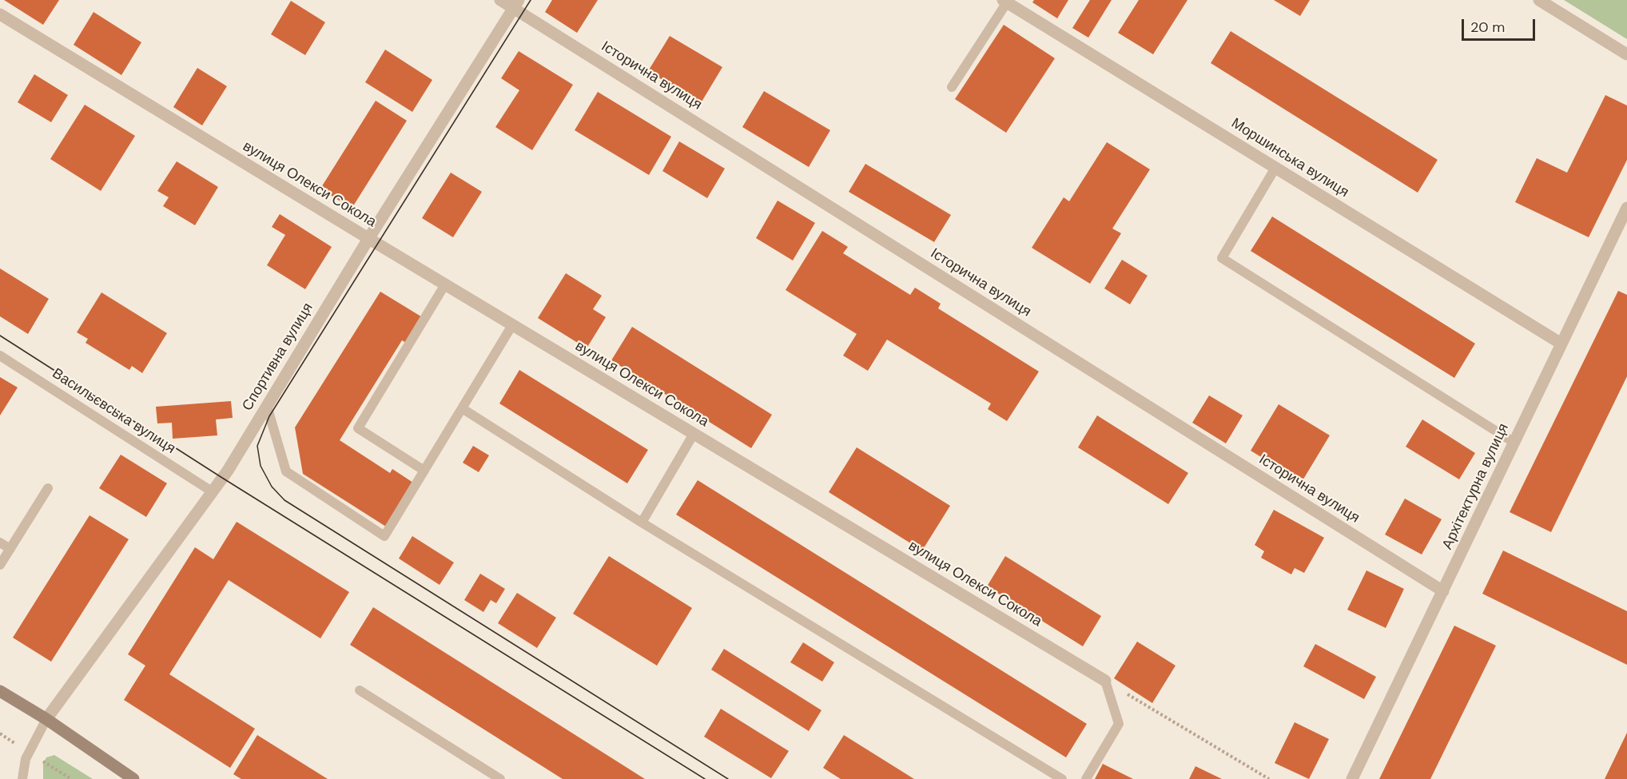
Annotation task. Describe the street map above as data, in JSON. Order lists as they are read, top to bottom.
{
  "streets": {
    "street": [
      "Історична вулиця",
      "Моршинська вулиця",
      "вулиця Олекси Сокола",
      "Спортивна вулиця",
      "Архітектурна вулиця"
    ],
    "lane": ["Васильєвська вулиця"]
  },
  "crossings": [
    ["Історична вулиця", "Спортивна вулиця"],
    ["Історична вулиця", "Архітектурна вулиця"],
    ["Моршинська вулиця", "Архітектурна вулиця"],
    ["вулиця Олекси Сокола", "Спортивна вулиця"],
    ["Спортивна вулиця", "Васильєвська вулиця"]
  ],
  "scale_bar": "20 m"
}
